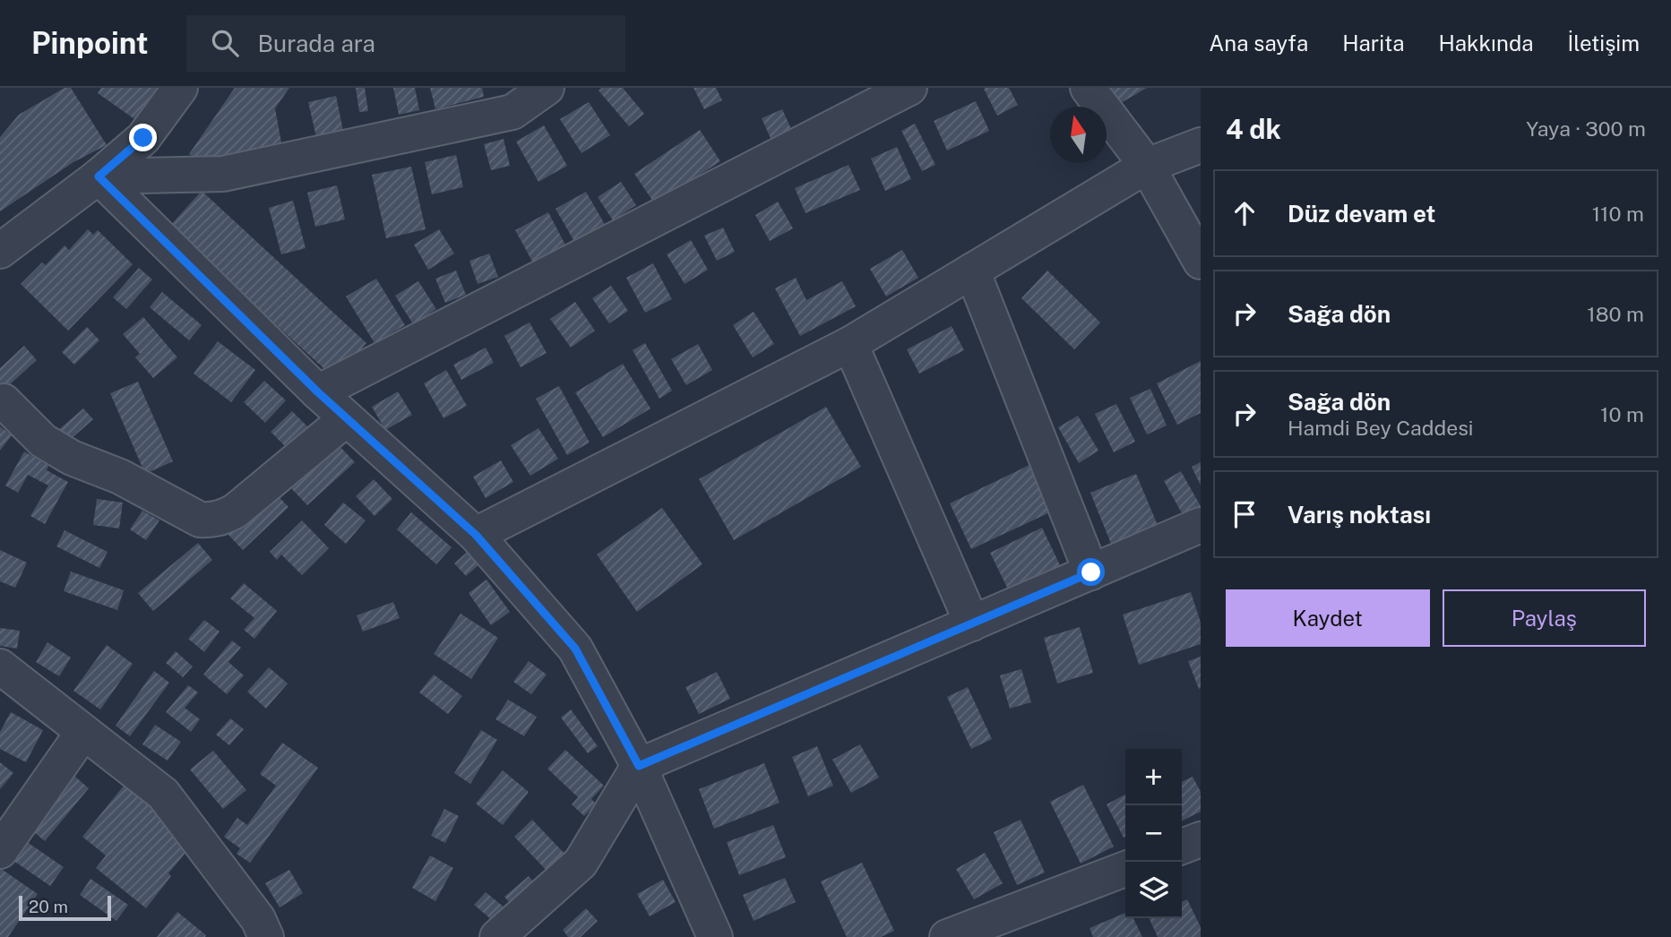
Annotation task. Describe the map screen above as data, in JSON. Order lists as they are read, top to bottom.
{
  "scale_bar": "20 m",
  "north": "top",
  "page": {
    "header": "Pinpoint",
    "search": "Burada ara",
    "nav": [
      "Ana sayfa",
      "Harita",
      "Hakkında",
      "İletişim"
    ],
    "heading": ["4 dk", "Yaya · 300 m"],
    "list": [
      ["Düz devam et", "110 m"],
      ["Sağa dön", "180 m"],
      ["Sağa dön", "Hamdi Bey Caddesi", "10 m"],
      "Varış noktası"
    ],
    "buttons": ["Kaydet", "Paylaş"],
    "map_buttons": ["+", "−"],
    "scale": "20 m"
  }
}
